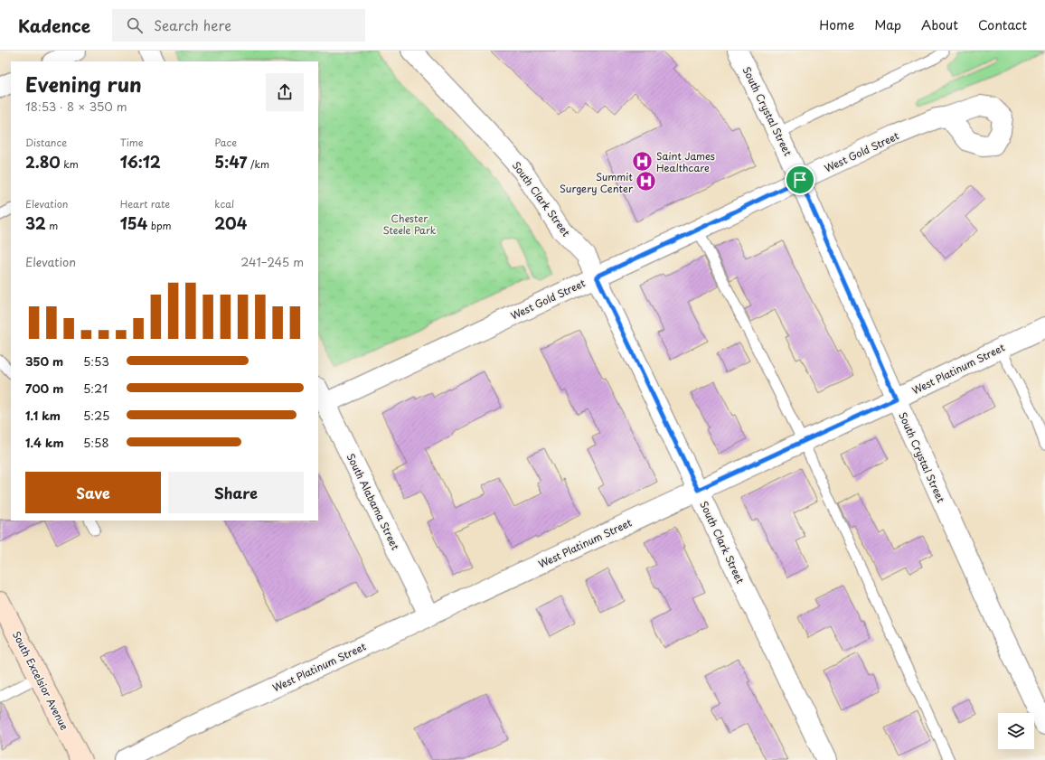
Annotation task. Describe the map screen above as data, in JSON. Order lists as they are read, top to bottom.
{
  "streets": {
    "main road": ["South Excelsior Avenue"],
    "street": [
      "South Crystal Street",
      "West Gold Street",
      "South Clark Street",
      "West Platinum Street",
      "South Alabama Street"
    ]
  },
  "crossings": [
    ["South Crystal Street", "West Gold Street"],
    ["South Crystal Street", "West Platinum Street"],
    ["West Gold Street", "South Clark Street"],
    ["West Gold Street", "South Alabama Street"],
    ["South Clark Street", "West Platinum Street"],
    ["West Platinum Street", "South Alabama Street"]
  ],
  "parks": ["Chester Steele Park"],
  "places": {
    "hospital": ["Saint James Healthcare", "Summit Surgery Center"]
  },
  "page": {
    "header": "Kadence",
    "search": "Search here",
    "nav": [
      "Home",
      "Map",
      "About",
      "Contact"
    ],
    "heading": ["Evening run", "18:53 · 8 × 350 m"],
    "stats": [
      ["Distance", "2.80 km"],
      ["Time", "16:12"],
      ["Pace", "5:47 /km"],
      ["Elevation", "32 m"],
      ["Heart rate", "154 bpm"],
      ["kcal", "204"]
    ],
    "chart": ["Elevation", "241–245 m"],
    "list": [
      {
        "name": "350 m",
        "note": "5:53"
      },
      {
        "name": "700 m",
        "note": "5:21"
      },
      {
        "name": "1.1 km",
        "note": "5:25"
      },
      {
        "name": "1.4 km",
        "note": "5:58"
      }
    ],
    "buttons": ["Save", "Share"]
  }
}
